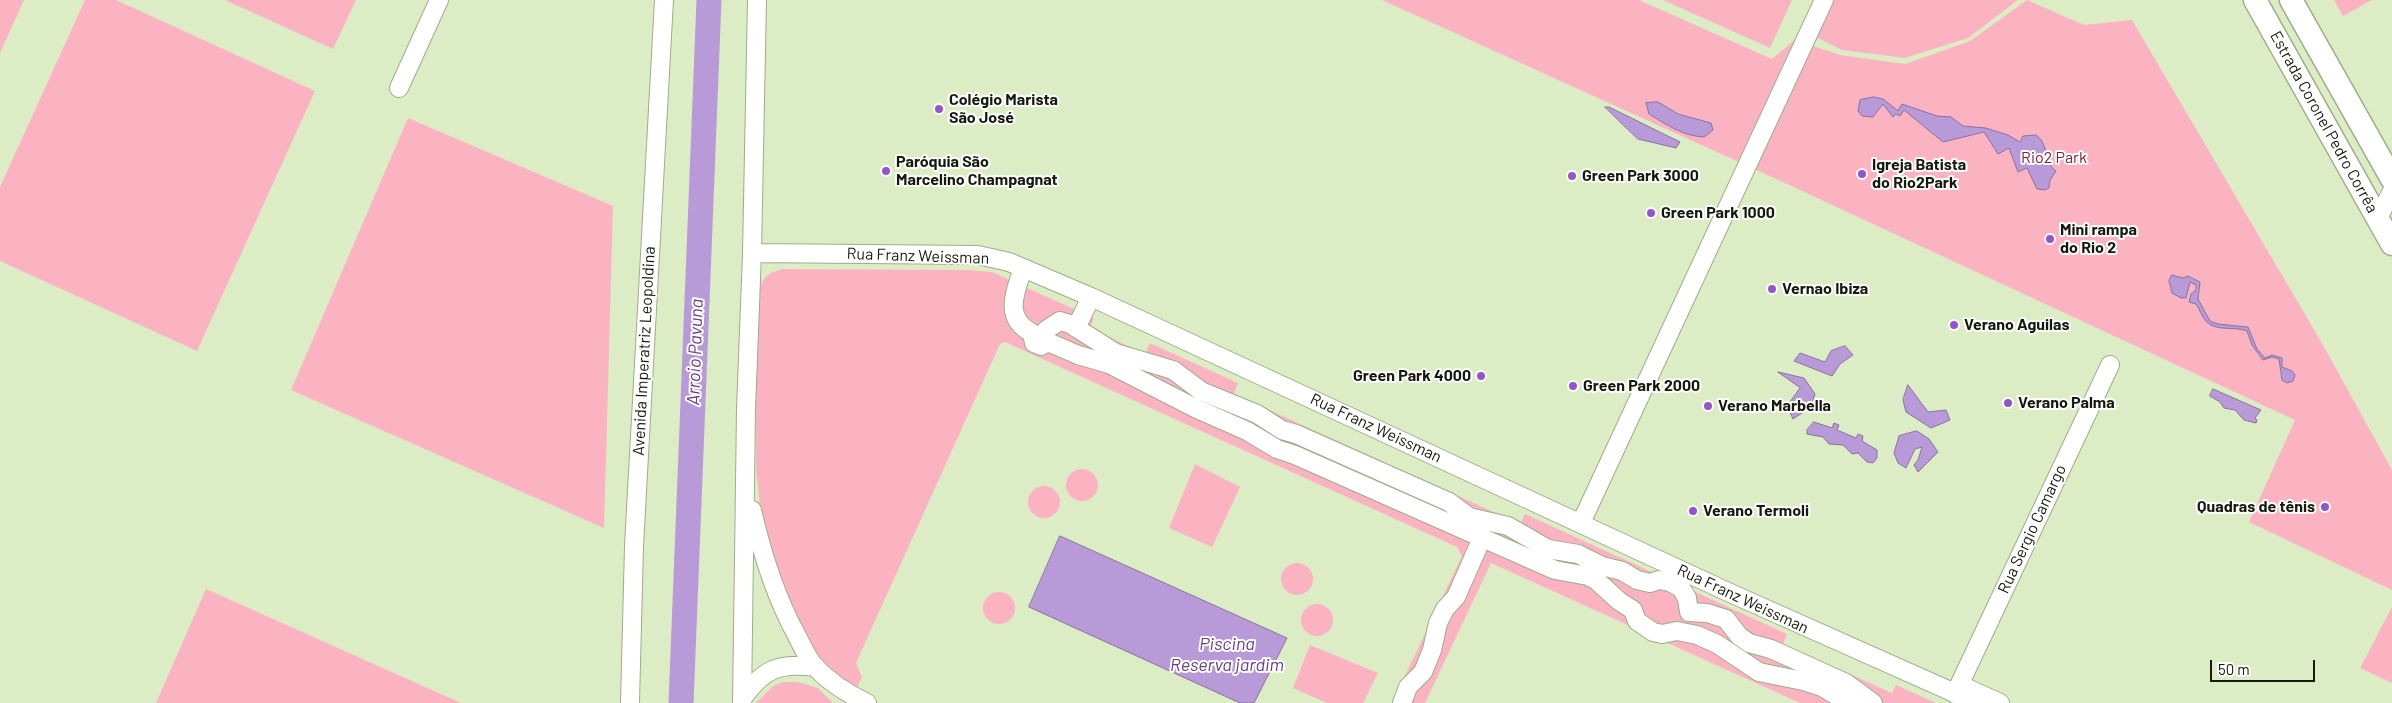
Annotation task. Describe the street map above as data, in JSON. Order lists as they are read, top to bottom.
{
  "streets": {
    "main road": ["Estrada Coronel Pedro Corrêa"],
    "street": ["Rua Franz Weissman", "Avenida Imperatriz Leopoldina", "Rua Sergio Camargo"]
  },
  "crossings": [
    ["Rua Franz Weissman", "Rua Sergio Camargo"]
  ],
  "water": ["Arroio Pavuna", "Piscina Reserva jardim"],
  "parks": ["Rio2 Park"],
  "places": [
    "Colégio Marista São José",
    "Paróquia São Marcelino Champagnat",
    "Igreja Batista do Rio2Park",
    "Green Park 3000",
    "Green Park 1000",
    "Mini rampa do Rio 2",
    "Vernao Ibiza",
    "Verano Aguilas",
    "Green Park 4000",
    "Green Park 2000",
    "Verano Palma",
    "Verano Marbella",
    "Quadras de tênis",
    "Verano Termoli"
  ],
  "scale_bar": "50 m"
}
